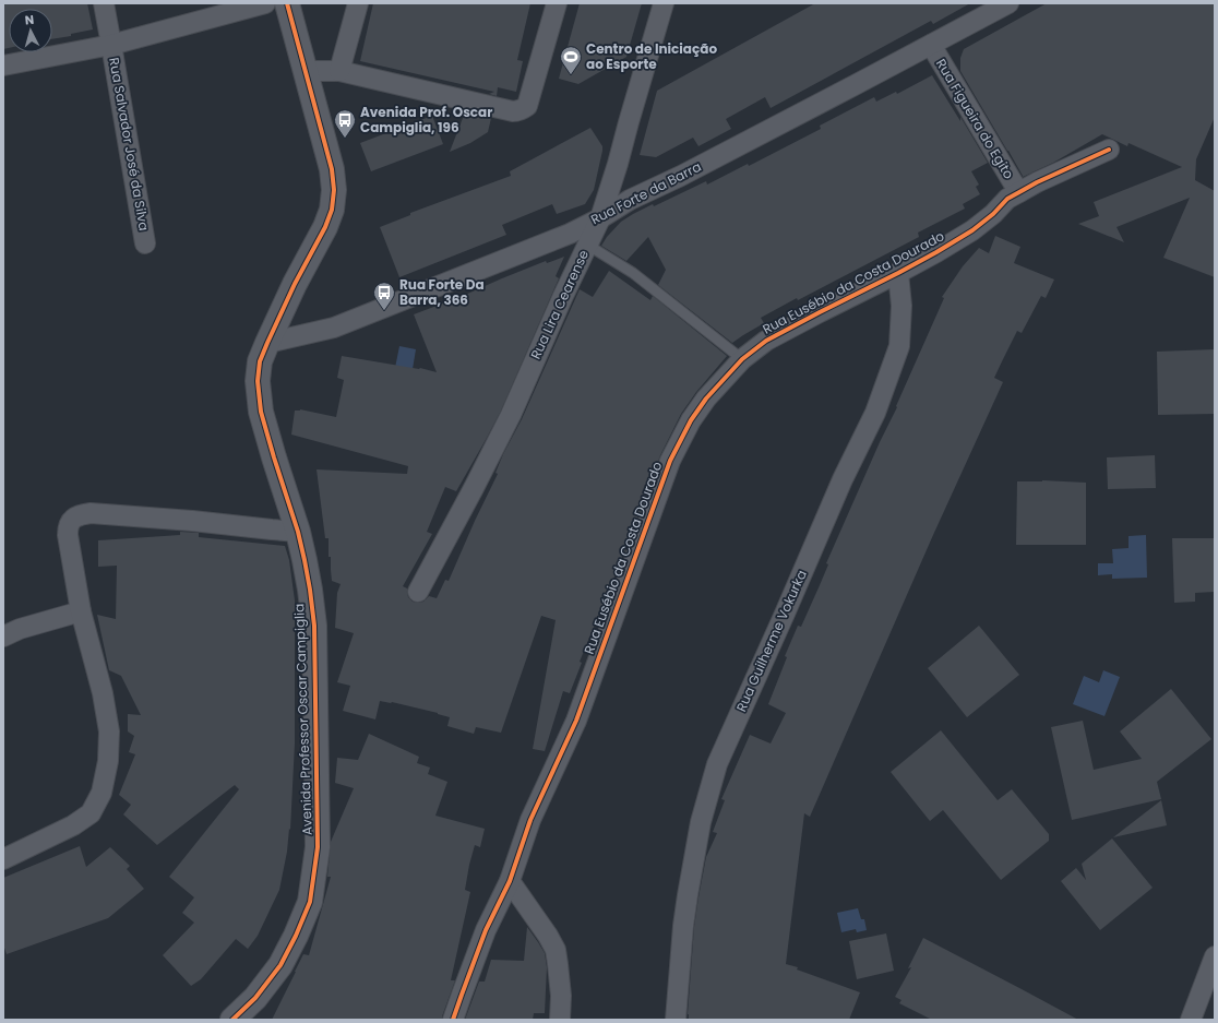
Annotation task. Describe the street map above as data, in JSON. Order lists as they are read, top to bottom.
{
  "streets": {
    "street": [
      "Rua Figueira do Egito",
      "Rua Salvador José da Silva",
      "Rua Forte da Barra",
      "Rua Eusébio da Costa Dourado",
      "Rua Lira Cearense",
      "Rua Guilherme Vokurka",
      "Avenida Professor Oscar Campiglia"
    ]
  },
  "crossings": [
    ["Rua Figueira do Egito", "Rua Forte da Barra"],
    ["Rua Figueira do Egito", "Rua Eusébio da Costa Dourado"],
    ["Rua Forte da Barra", "Rua Lira Cearense"],
    ["Rua Forte da Barra", "Avenida Professor Oscar Campiglia"],
    ["Rua Eusébio da Costa Dourado", "Rua Guilherme Vokurka"]
  ],
  "places": {
    "sports": ["Centro de Iniciação ao Esporte"],
    "bus stop": ["Avenida Prof. Oscar Campiglia, 196", "Rua Forte Da Barra, 366"]
  },
  "north": "top"
}
